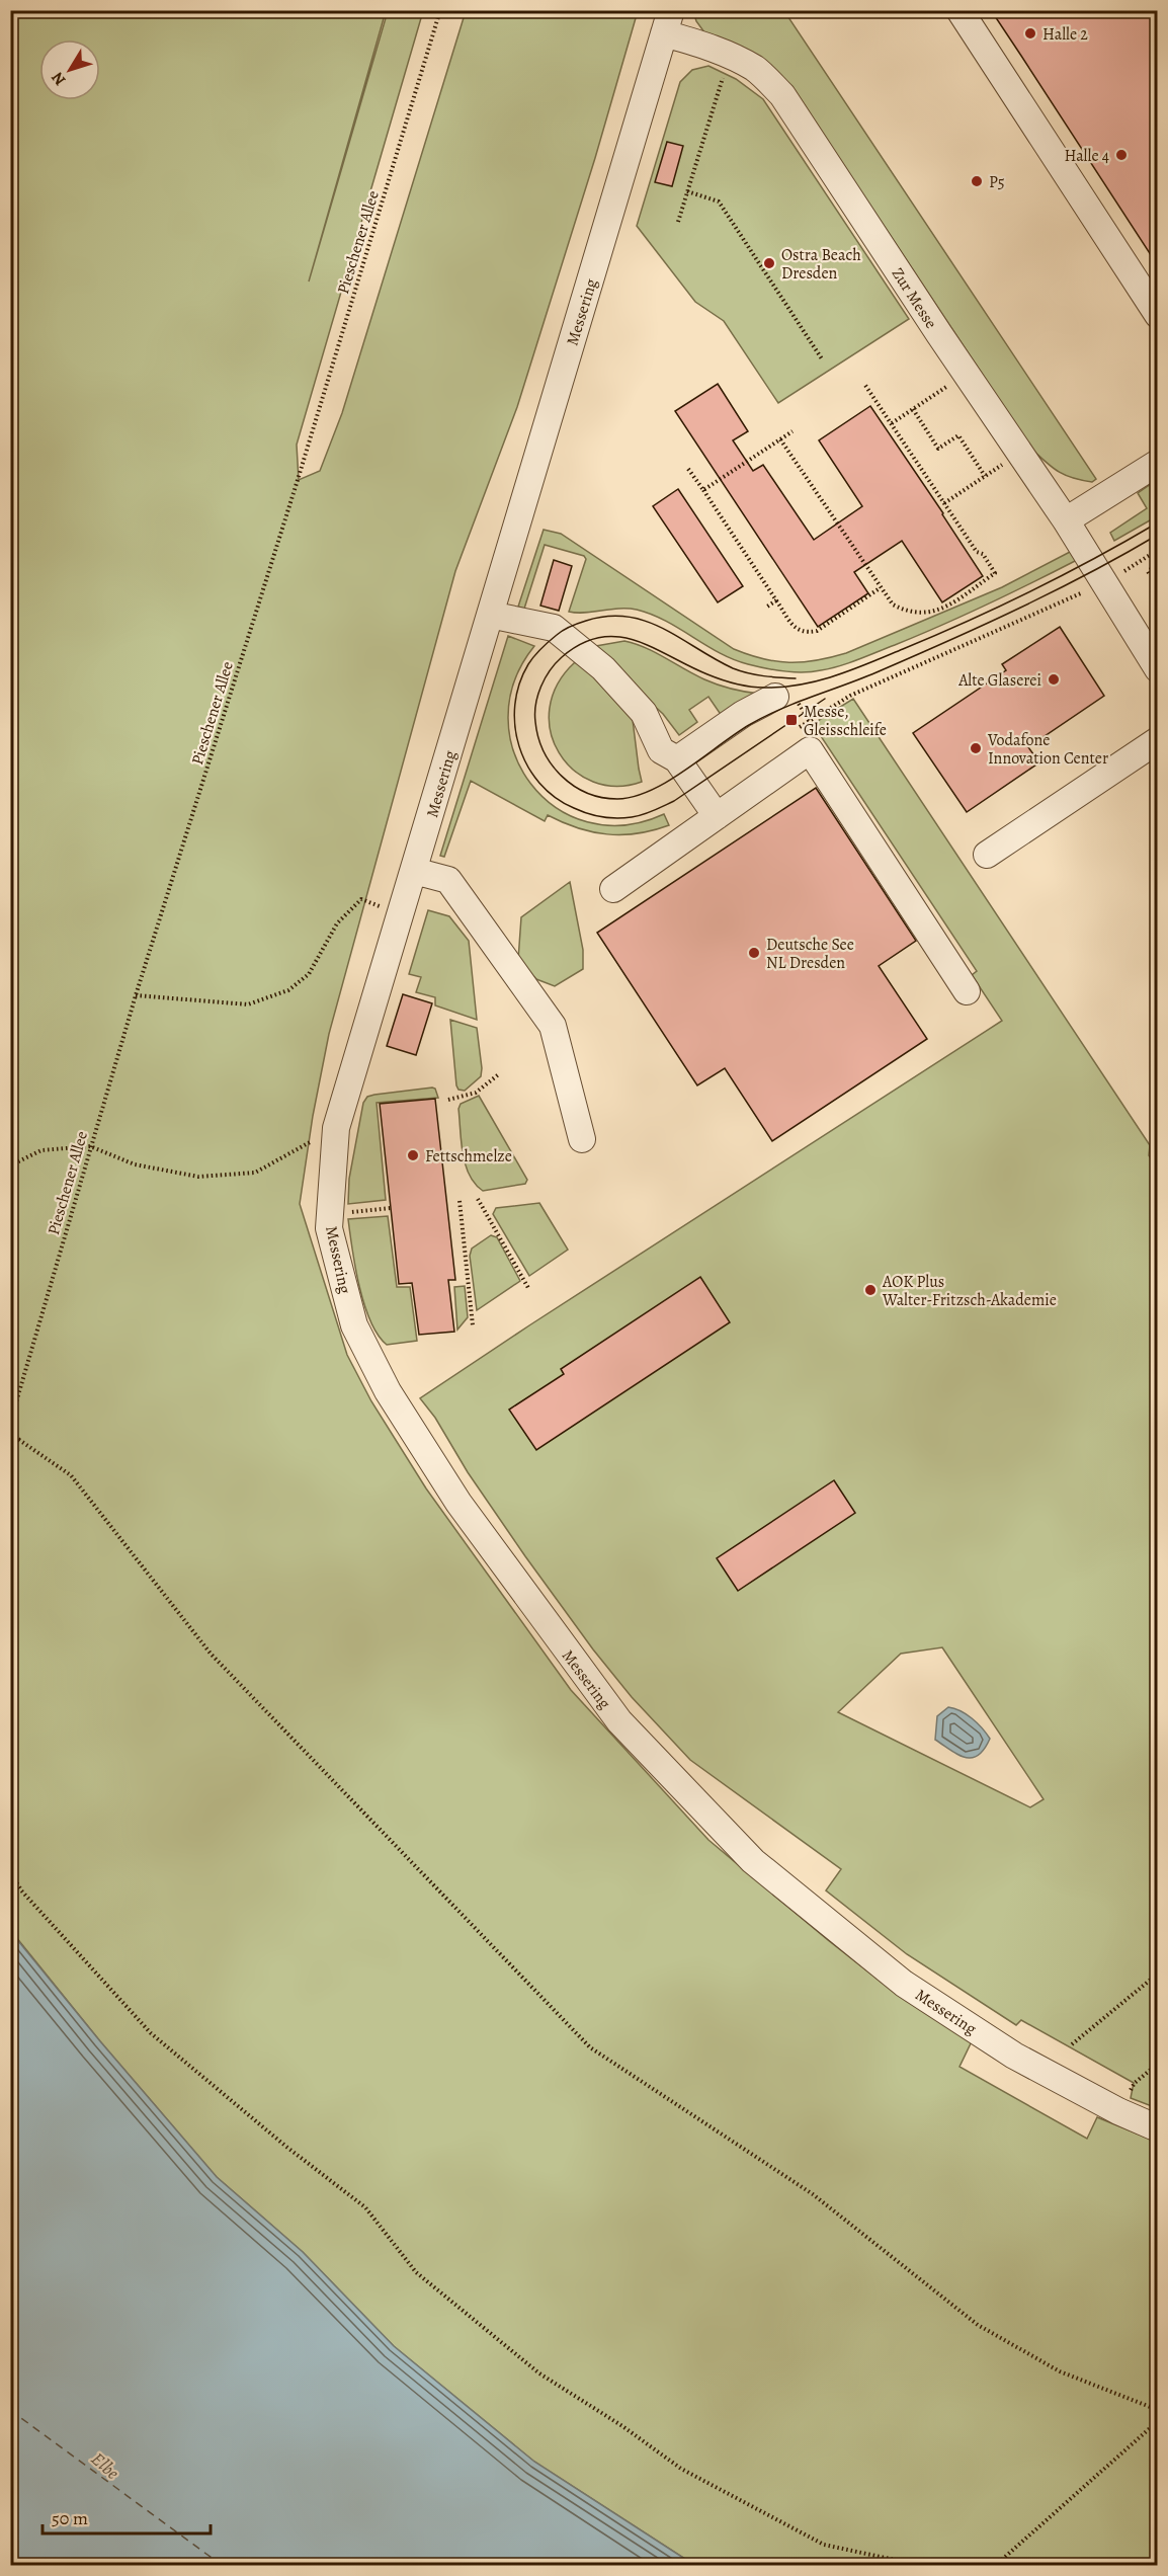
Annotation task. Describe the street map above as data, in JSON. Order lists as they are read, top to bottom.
{
  "streets": {
    "street": ["Zur Messe", "Messering"],
    "path": ["Pieschener Allee"]
  },
  "crossings": [
    ["Zur Messe", "Messering"]
  ],
  "water": ["Elbe"],
  "places": {
    "other": [
      "Halle 2",
      "Halle 4",
      "P5",
      "Ostra Beach Dresden",
      "Alte Glaserei",
      "Vodafone Innovation Center",
      "Deutsche See NL Dresden",
      "Fettschmelze",
      "AOK Plus Walter-Fritzsch-Akademie"
    ],
    "transit": ["Messe, Gleisschleife"]
  },
  "scale_bar": "50 m",
  "north": "bottom left"
}
